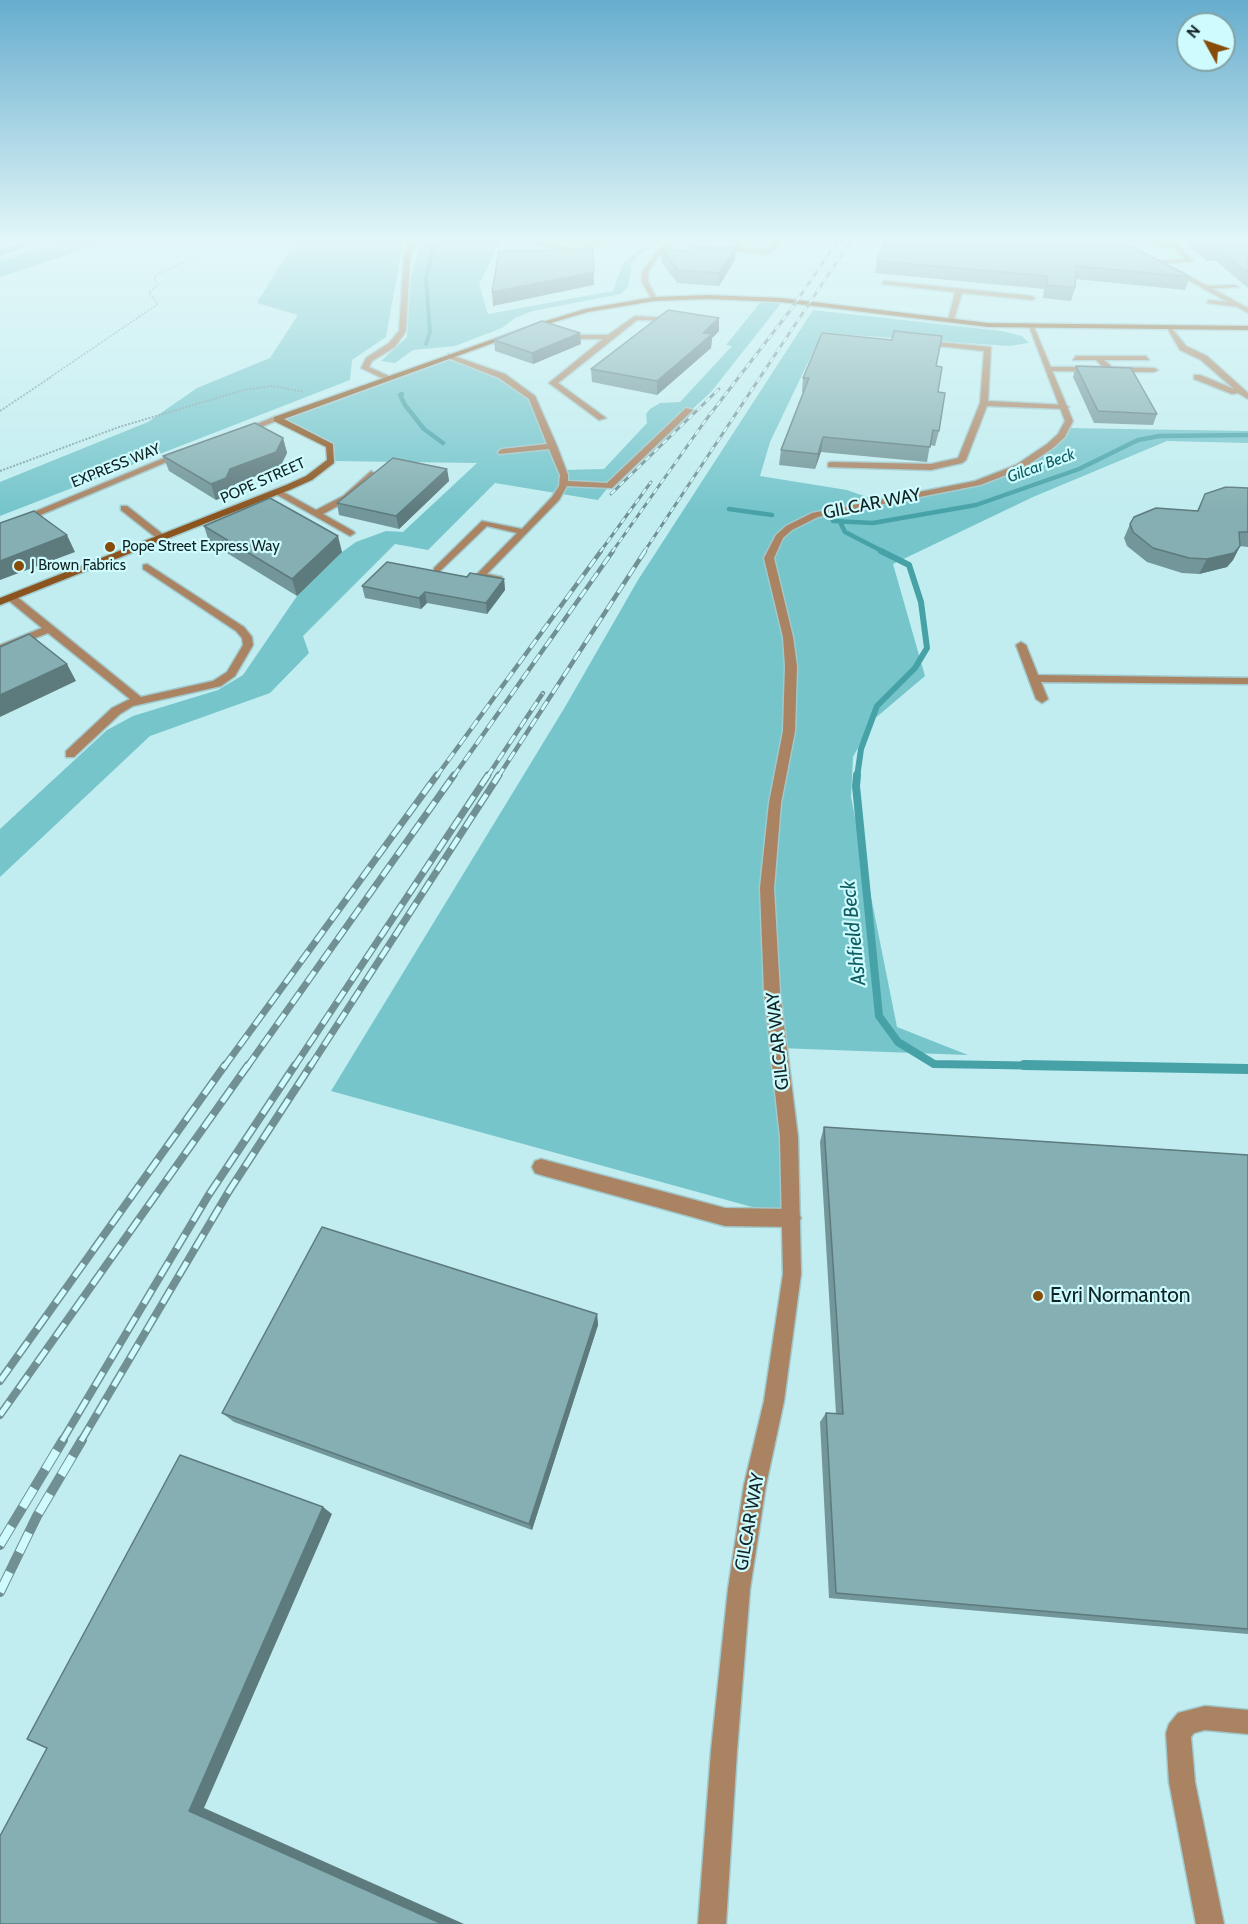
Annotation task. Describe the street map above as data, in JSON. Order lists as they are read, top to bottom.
{
  "streets": {
    "street": ["EXPRESS WAY", "POPE STREET", "GILCAR WAY"]
  },
  "water": ["Gilcar Beck", "Ashfield Beck"],
  "places": ["Pope Street Express Way", "J Brown Fabrics", "Evri Normanton"],
  "north": "top left"
}
